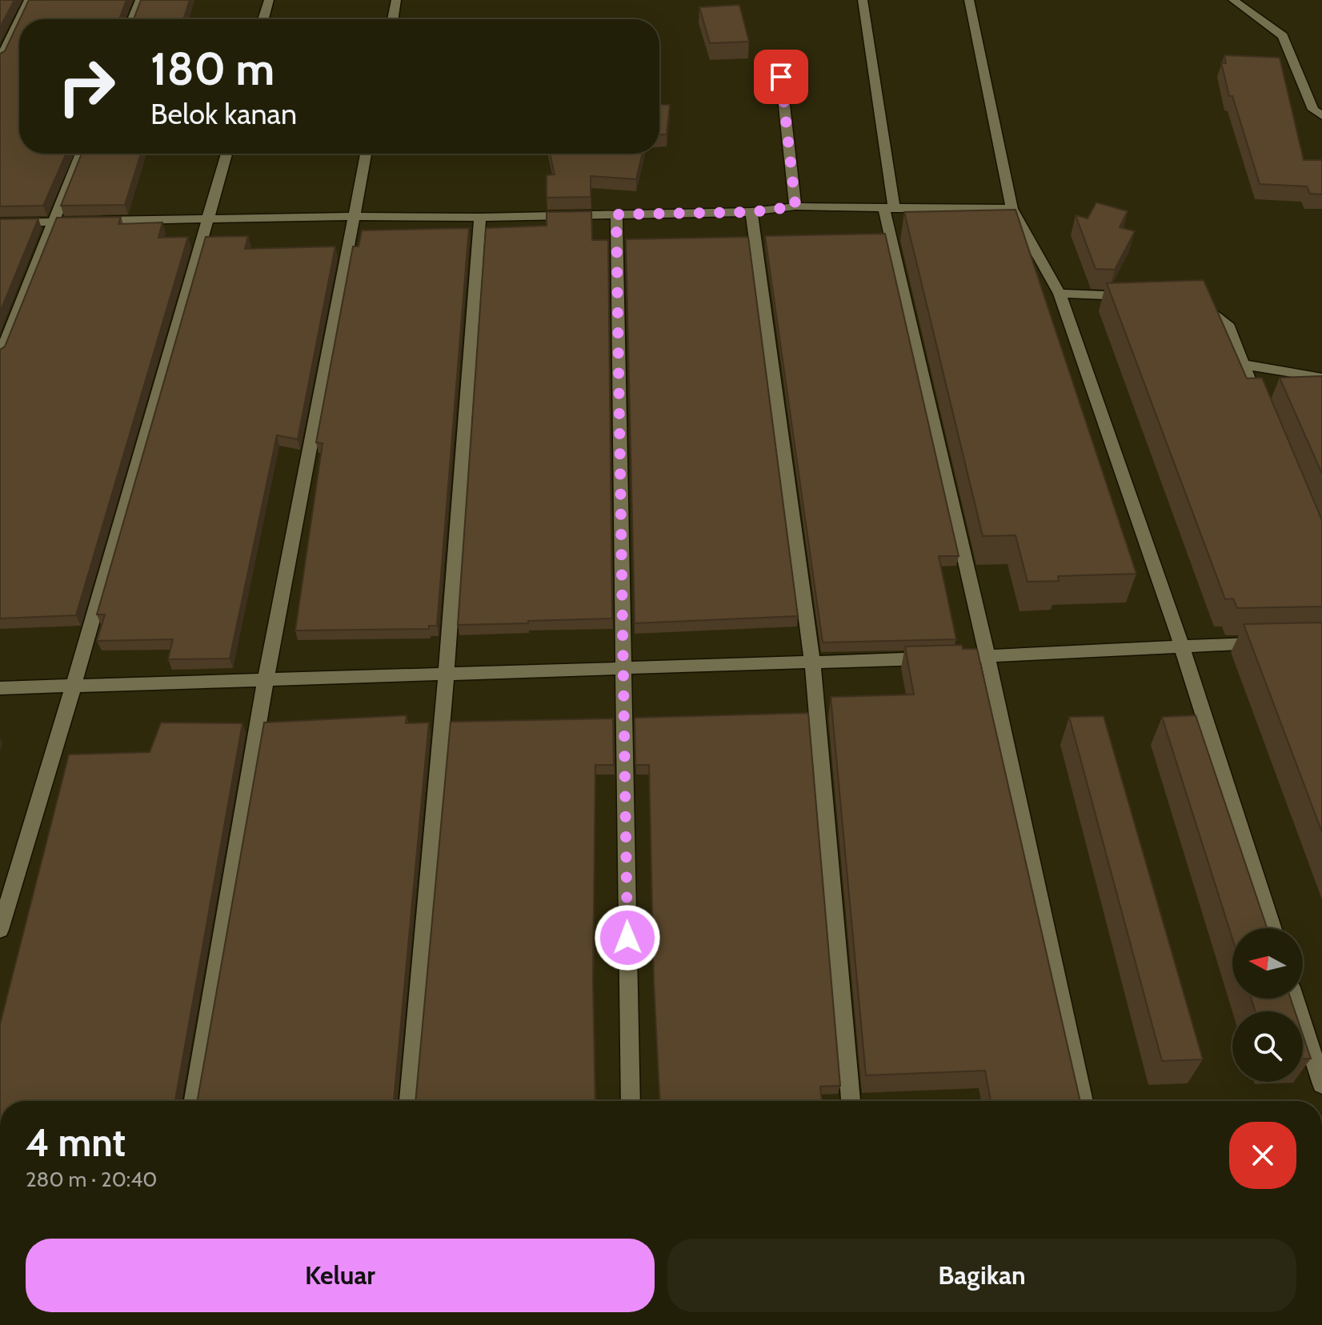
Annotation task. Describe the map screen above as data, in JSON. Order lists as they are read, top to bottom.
{
  "north": "left",
  "page": {
    "turn": ["180 m", "Belok kanan"],
    "heading": ["4 mnt", "280 m · 20:40"],
    "buttons": ["Keluar", "Bagikan"]
  }
}
